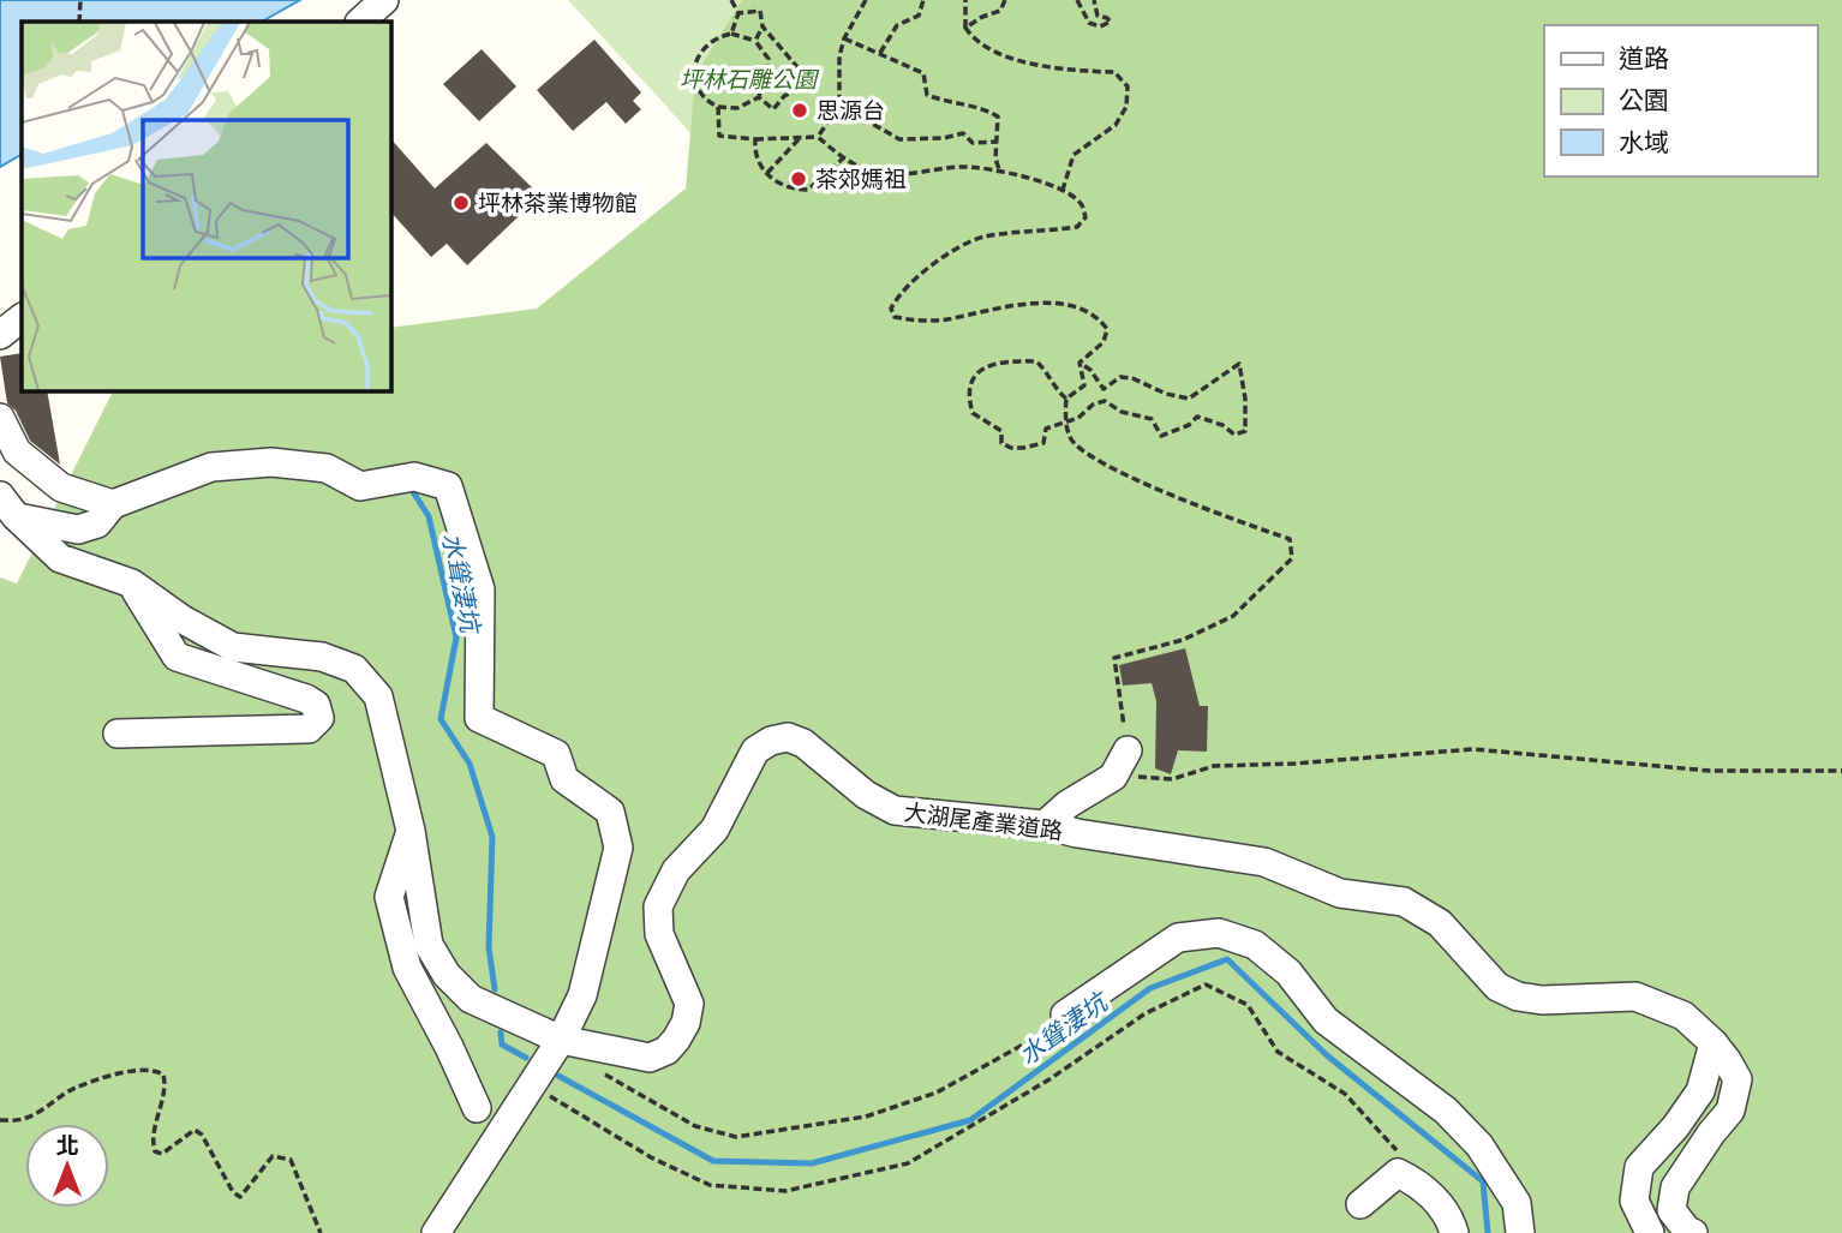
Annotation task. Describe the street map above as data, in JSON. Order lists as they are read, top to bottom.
{
  "streets": {
    "street": ["大湖尾產業道路"]
  },
  "water": ["水聳淒坑"],
  "parks": ["坪林石雕公園"],
  "places": ["思源台", "茶郊媽祖", "坪林茶業博物館"],
  "legend": ["道路", "公園", "水域"],
  "north": "top"
}
